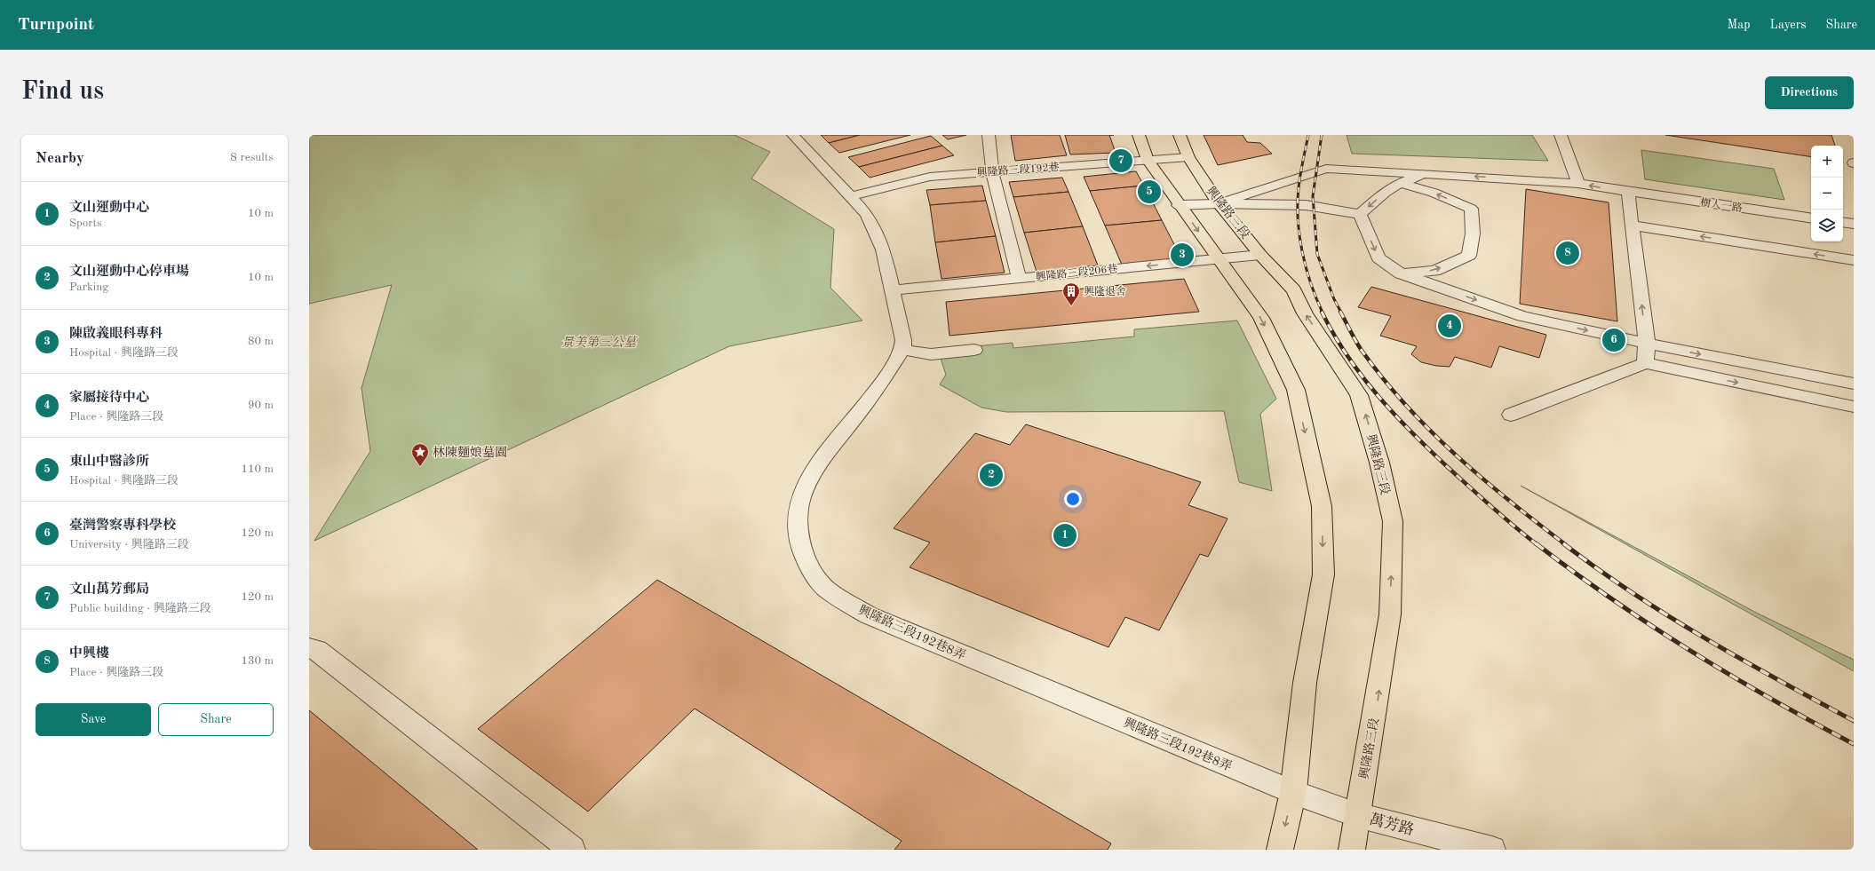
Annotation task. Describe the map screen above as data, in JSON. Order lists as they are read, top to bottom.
{
  "streets": {
    "main road": ["興隆路三段"],
    "street": [
      "興隆路三段192巷",
      "樹人一路",
      "興隆路三段206巷",
      "興隆路三段192巷8弄",
      "萬芳路"
    ]
  },
  "crossings": [
    ["興隆路三段192巷", "興隆路三段"],
    ["樹人一路", "興隆路三段"],
    ["興隆路三段", "興隆路三段206巷"],
    ["興隆路三段", "萬芳路"],
    ["興隆路三段192巷8弄", "萬芳路"]
  ],
  "one_way": ["興隆路三段206巷"],
  "parks": ["景美第三公墓"],
  "places": {
    "building": ["興隆退舍"],
    "place": ["林陳麵娘墓園"]
  },
  "page": {
    "header": "Turnpoint",
    "nav": ["Map", "Layers", "Share"],
    "buttons": [
      "Directions",
      ["Save", "Share"]
    ],
    "title": "Find us",
    "heading": ["Nearby", "8 results"],
    "map_buttons": ["+", "−"],
    "pins": [
      "7",
      "5",
      "8",
      "3",
      "4",
      "6",
      "2",
      "1"
    ],
    "list": [
      {
        "mark": "1",
        "name": "文山運動中心",
        "note": "Sports",
        "value": "10 m"
      },
      {
        "mark": "2",
        "name": "文山運動中心停車場",
        "note": "Parking",
        "value": "10 m"
      },
      {
        "mark": "3",
        "name": "陳啟義眼科專科",
        "note": "Hospital · 興隆路三段",
        "value": "80 m"
      },
      {
        "mark": "4",
        "name": "家屬接待中心",
        "note": "Place · 興隆路三段",
        "value": "90 m"
      },
      {
        "mark": "5",
        "name": "東山中醫診所",
        "note": "Hospital · 興隆路三段",
        "value": "110 m"
      },
      {
        "mark": "6",
        "name": "臺灣警察專科學校",
        "note": "University · 興隆路三段",
        "value": "120 m"
      },
      {
        "mark": "7",
        "name": "文山萬芳郵局",
        "note": "Public building · 興隆路三段",
        "value": "120 m"
      },
      {
        "mark": "8",
        "name": "中興樓",
        "note": "Place · 興隆路三段",
        "value": "130 m"
      }
    ]
  }
}
